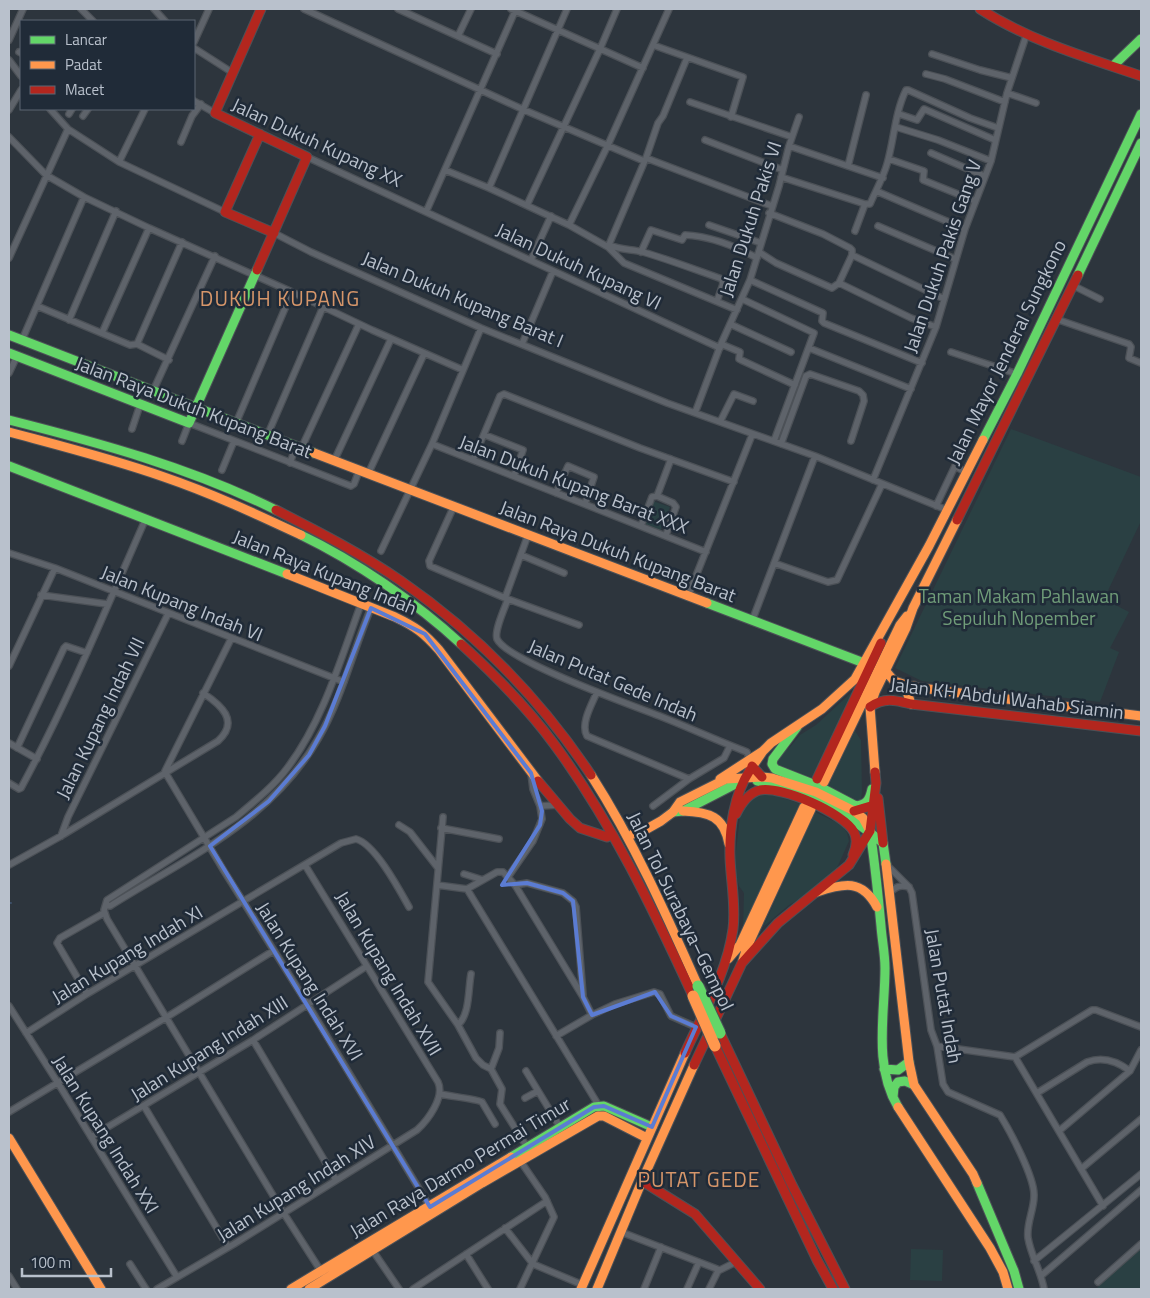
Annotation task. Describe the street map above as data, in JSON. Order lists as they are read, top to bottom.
{
  "streets": {
    "main road": [
      "Jalan Dukuh Kupang XX",
      "Jalan Dukuh Kupang Barat I",
      "Jalan Mayor Jenderal Sungkono",
      "Jalan Raya Dukuh Kupang Barat",
      "Jalan Raya Kupang Indah",
      "Jalan KH Abdul Wahab Siamin",
      "Jalan Tol Surabaya–Gempol",
      "Jalan Raya Darmo Permai Timur"
    ],
    "street": [
      "Jalan Dukuh Pakis VI",
      "Jalan Dukuh Pakis Gang V",
      "Jalan Dukuh Kupang VI",
      "Jalan Dukuh Kupang Barat XXX",
      "Jalan Kupang Indah VI",
      "Jalan Putat Gede Indah",
      "Jalan Kupang Indah VII",
      "Jalan Kupang Indah XI",
      "Jalan Kupang Indah XVII",
      "Jalan Kupang Indah XVI",
      "Jalan Putat Indah",
      "Jalan Kupang Indah XIII",
      "Jalan Kupang Indah XXI",
      "Jalan Kupang Indah XIV"
    ]
  },
  "crossings": [
    ["Jalan Dukuh Kupang XX", "Jalan Dukuh Kupang VI"],
    ["Jalan Dukuh Pakis VI", "Jalan Dukuh Kupang VI"],
    ["Jalan Dukuh Pakis VI", "Jalan Dukuh Kupang Barat I"],
    ["Jalan Dukuh Pakis Gang V", "Jalan Dukuh Kupang Barat I"],
    ["Jalan Dukuh Kupang Barat I", "Jalan Mayor Jenderal Sungkono"],
    ["Jalan Raya Dukuh Kupang Barat", "Jalan Putat Gede Indah"],
    ["Jalan Kupang Indah VI", "Jalan Kupang Indah VII"],
    ["Jalan Kupang Indah XI", "Jalan Kupang Indah XVII"],
    ["Jalan Kupang Indah XI", "Jalan Kupang Indah XVI"],
    ["Jalan Kupang Indah XI", "Jalan Kupang Indah XXI"],
    ["Jalan Kupang Indah XVII", "Jalan Kupang Indah XIII"],
    ["Jalan Kupang Indah XVII", "Jalan Kupang Indah XIV"],
    ["Jalan Kupang Indah XVI", "Jalan Kupang Indah XIII"],
    ["Jalan Kupang Indah XVI", "Jalan Raya Darmo Permai Timur"],
    ["Jalan Kupang Indah XVI", "Jalan Kupang Indah XIV"],
    ["Jalan Kupang Indah XIII", "Jalan Kupang Indah XXI"],
    ["Jalan Kupang Indah XXI", "Jalan Kupang Indah XIV"]
  ],
  "districts": ["DUKUH KUPANG", "PUTAT GEDE"],
  "parks": ["Taman Makam Pahlawan Sepuluh Nopember"],
  "legend": ["Lancar", "Padat", "Macet"],
  "scale_bar": "100 m"
}
